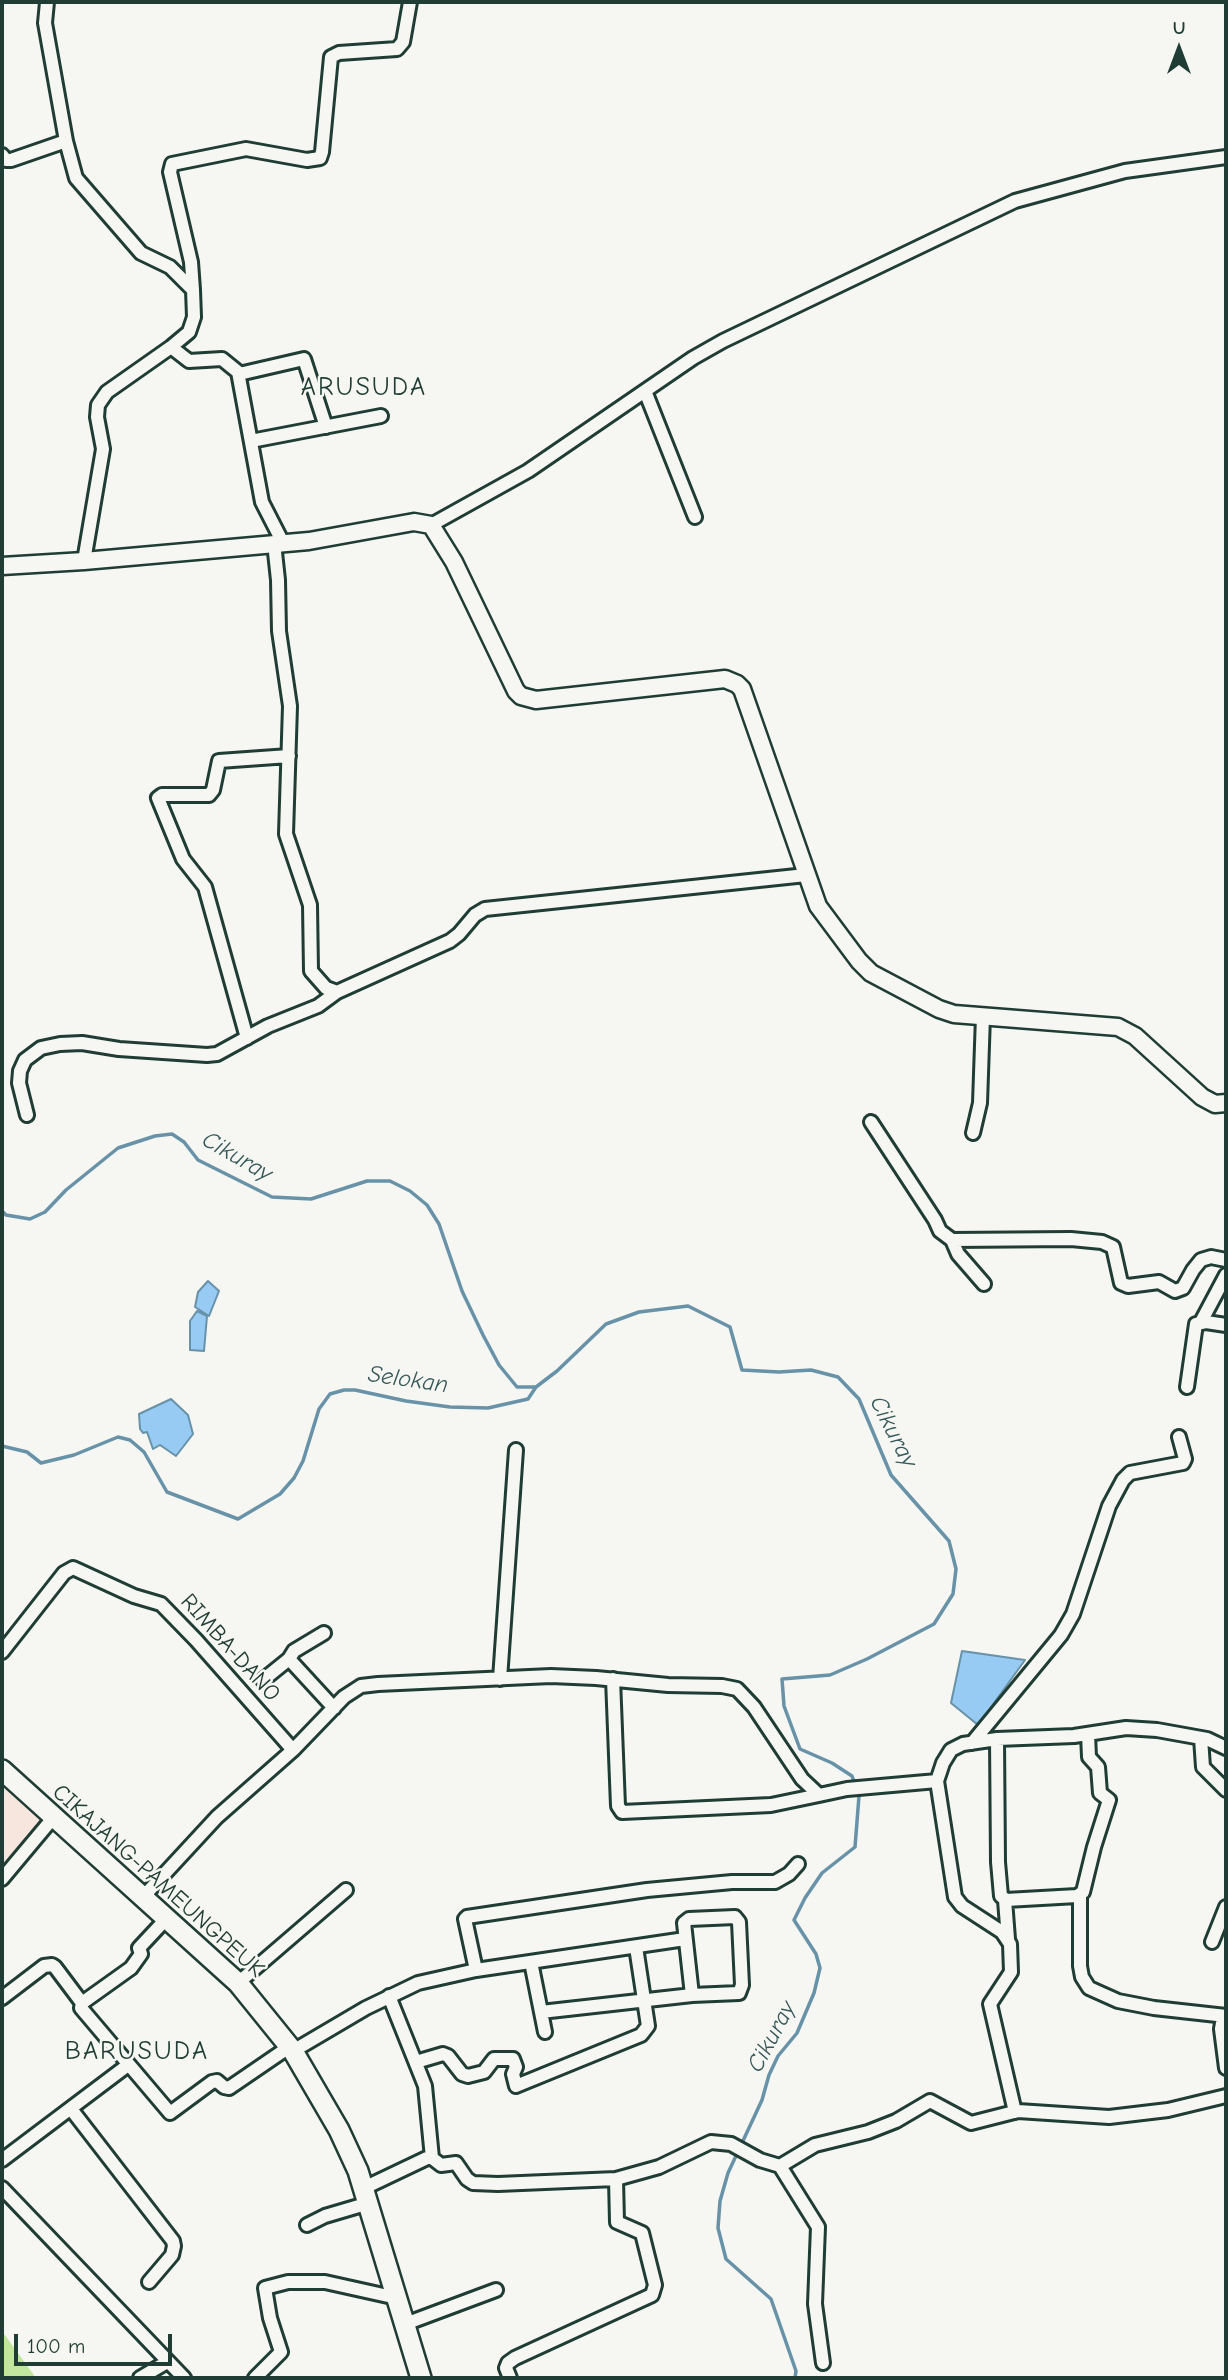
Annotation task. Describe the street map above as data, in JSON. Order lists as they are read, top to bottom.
{
  "streets": {
    "main road": ["CIKAJANG-PAMEUNGPEUK"],
    "street": ["RIMBA-DANO"]
  },
  "districts": ["ARUSUDA", "BARUSUDA"],
  "water": ["Cikuray", "Selokan"],
  "scale_bar": "100 m",
  "north": "top"
}
